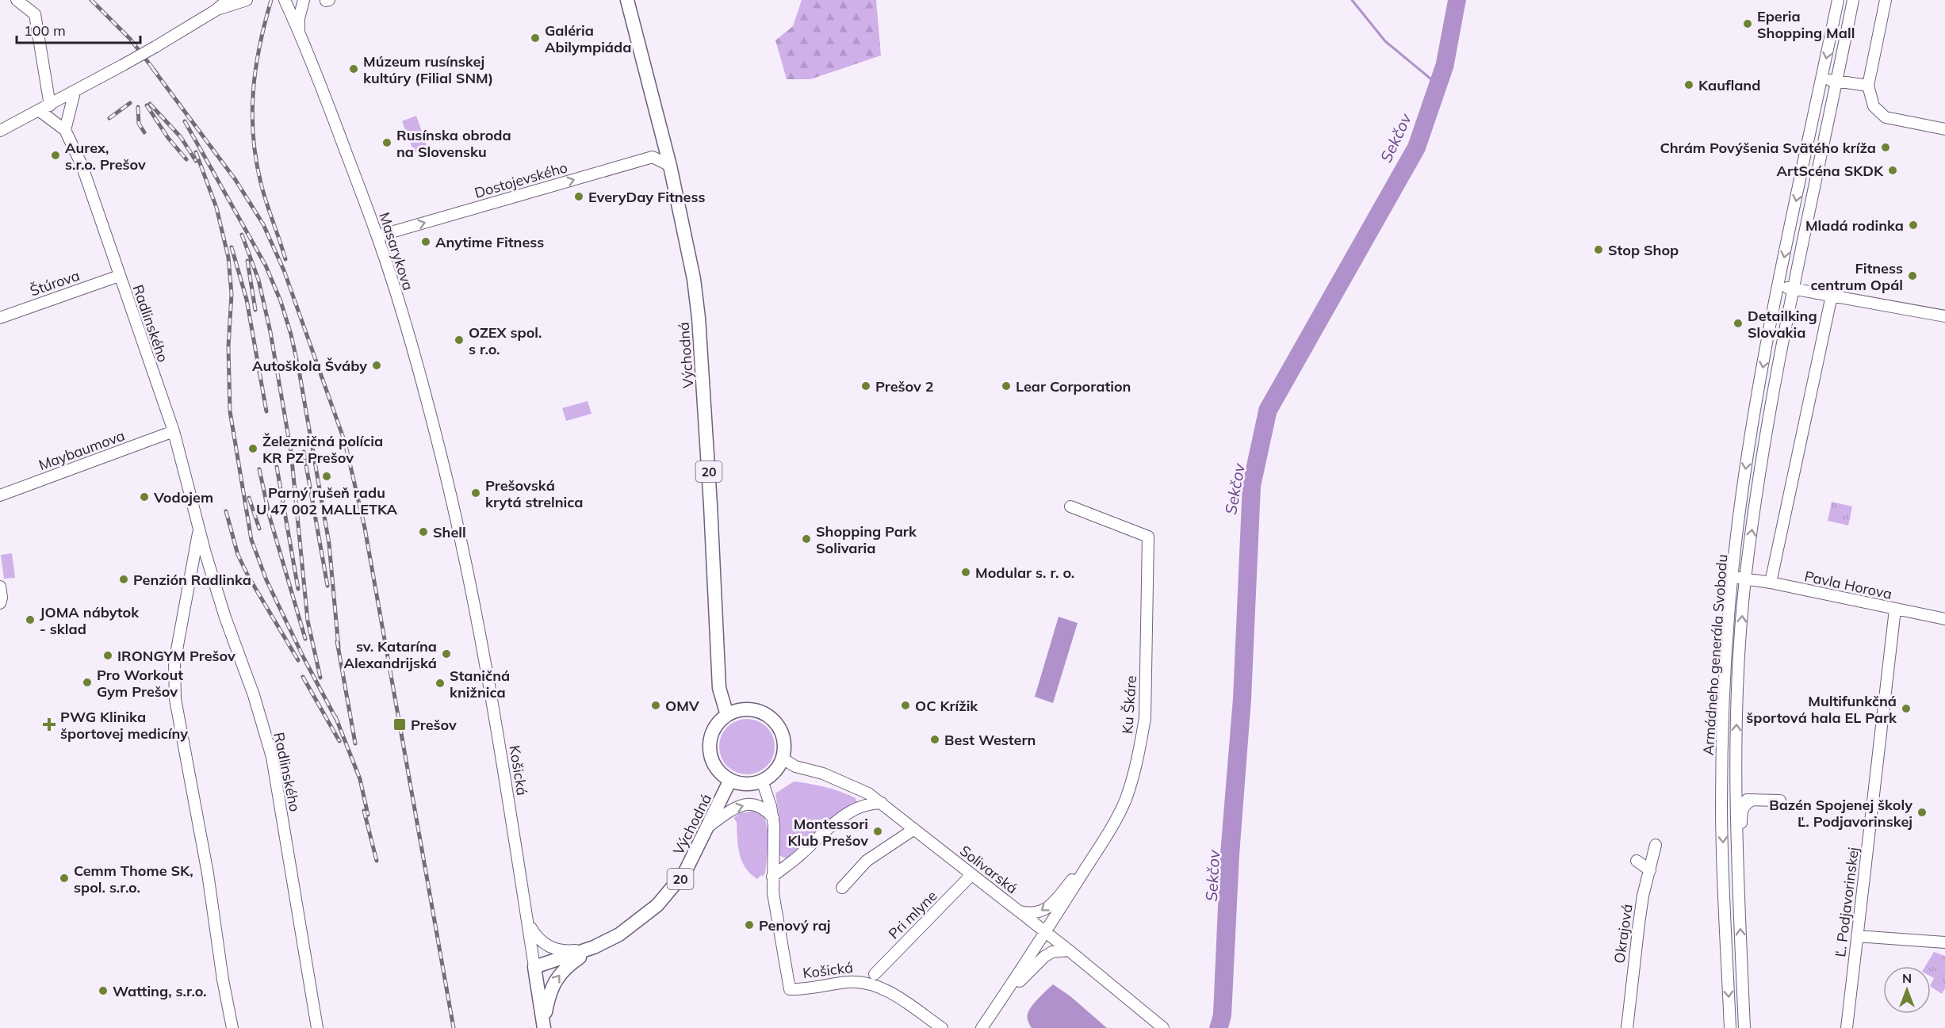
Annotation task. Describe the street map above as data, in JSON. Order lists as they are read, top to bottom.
{
  "streets": {
    "main road": ["Východná", "20", "Košická"],
    "street": [
      "Dostojevského",
      "Masarykova",
      "Štúrova",
      "Radlinského",
      "Maybaumova",
      "Pavla Horova",
      "Armádneho generála Svobodu",
      "Ku Škáre",
      "Solivarská",
      "Ľ. Podjavorinskej",
      "Pri mlyne",
      "Okrajová"
    ]
  },
  "crossings": [
    ["Dostojevského", "Masarykova"],
    ["Masarykova", "Košická"],
    ["Štúrova", "Radlinského"],
    ["Radlinského", "Maybaumova"],
    ["Východná", "Košická"],
    ["Východná", "Solivarská"],
    ["Pavla Horova", "Armádneho generála Svobodu"],
    ["Pavla Horova", "Ľ. Podjavorinskej"],
    ["Ku Škáre", "Solivarská"],
    ["Solivarská", "Pri mlyne"]
  ],
  "one_way": ["Dostojevského"],
  "water": ["Sekčov"],
  "places": {
    "other": [
      "Eperia Shopping Mall",
      "Galéria Abilympiáda",
      "Múzeum rusínskej kultúry (Filial SNM)",
      "Kaufland",
      "Rusínska obroda na Slovensku",
      "Chrám Povýšenia Svätého kríža",
      "Aurex, s.r.o. Prešov",
      "ArtScéna SKDK",
      "EveryDay Fitness",
      "Mladá rodinka",
      "Anytime Fitness",
      "Stop Shop",
      "Fitness centrum Opál",
      "Detailking Slovakia",
      "OZEX spol. s r.o.",
      "Autoškola Šváby",
      "Prešov 2",
      "Lear Corporation",
      "Železničná polícia KR PZ Prešov",
      "Parný rušeň radu U 47 002 MALLETKA",
      "Prešovská krytá strelnica",
      "Vodojem",
      "Shell",
      "Shopping Park Solivaria",
      "Modular s. r. o.",
      "Penzión Radlinka",
      "JOMA nábytok - sklad",
      "sv. Katarína Alexandrijská",
      "IRONGYM Prešov",
      "Pro Workout Gym Prešov",
      "Staničná knižnica",
      "OMV",
      "OC Krížik",
      "Multifunkčná športová hala EL Park",
      "Best Western",
      "Bazén Spojenej školy Ľ. Podjavorinskej",
      "Montessori Klub Prešov",
      "Cemm Thome SK, spol. s.r.o.",
      "Penový raj",
      "Watting, s.r.o."
    ],
    "health": ["PWG Klinika športovej medicíny"],
    "transit": ["Prešov"]
  },
  "scale_bar": "100 m",
  "north": "top"
}
